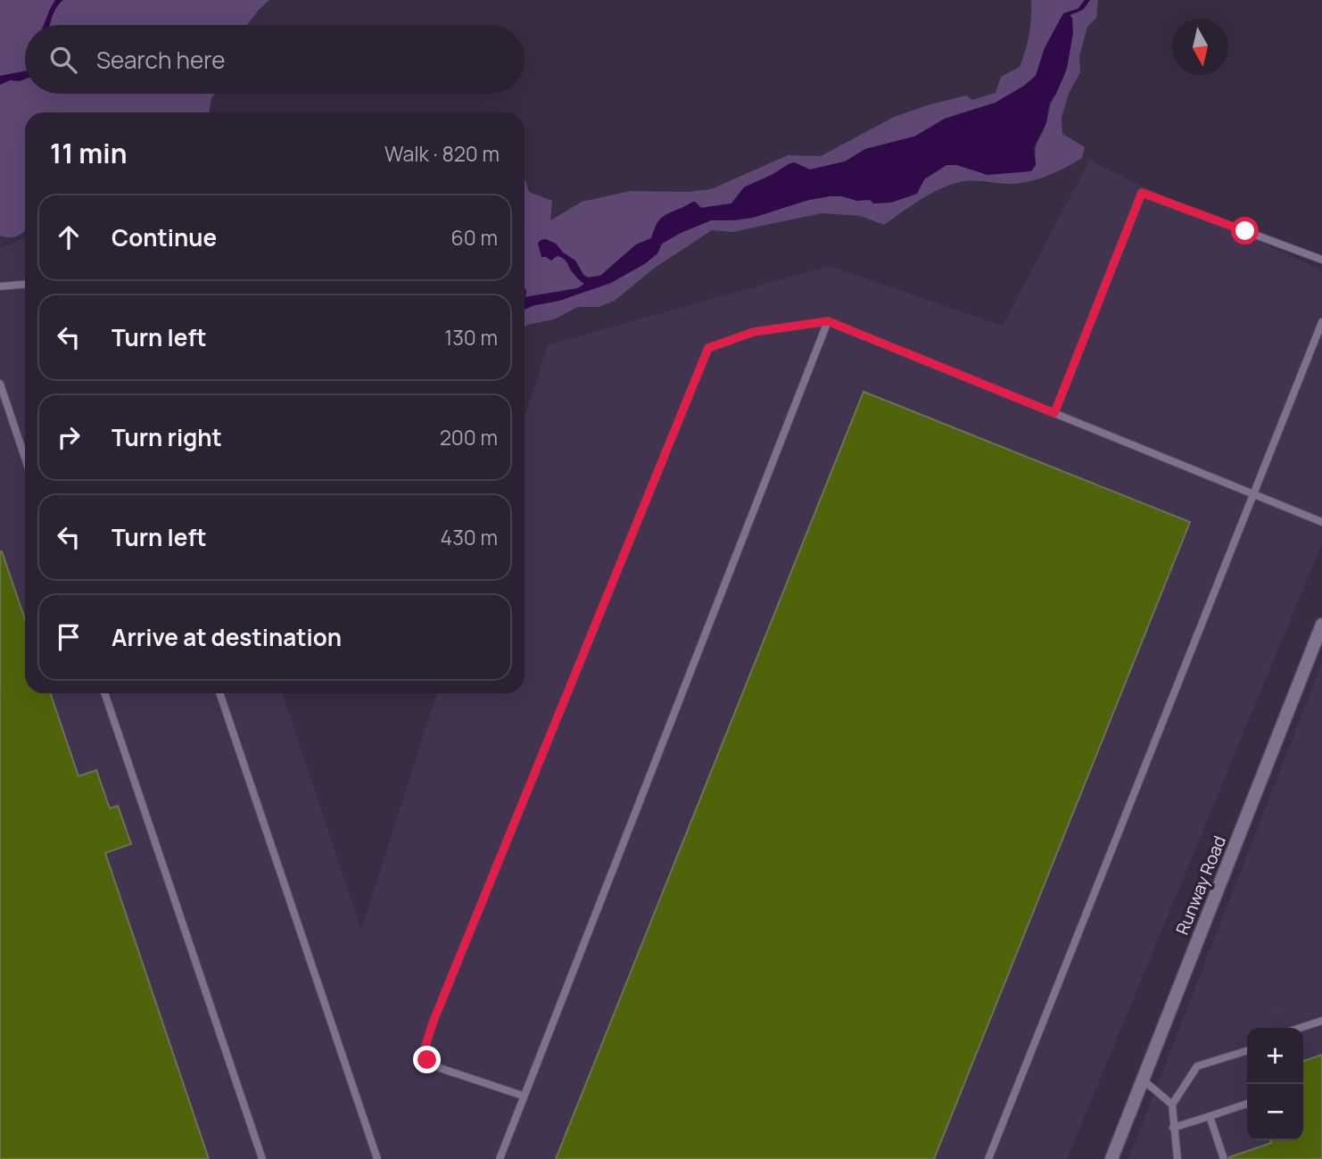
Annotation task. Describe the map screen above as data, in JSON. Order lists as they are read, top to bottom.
{
  "streets": {
    "street": ["Runway Road"]
  },
  "north": "bottom",
  "page": {
    "search": "Search here",
    "heading": ["11 min", "Walk · 820 m"],
    "list": [
      ["Continue", "60 m"],
      ["Turn left", "130 m"],
      ["Turn right", "200 m"],
      ["Turn left", "430 m"],
      "Arrive at destination"
    ],
    "map_buttons": ["+", "−"]
  }
}
